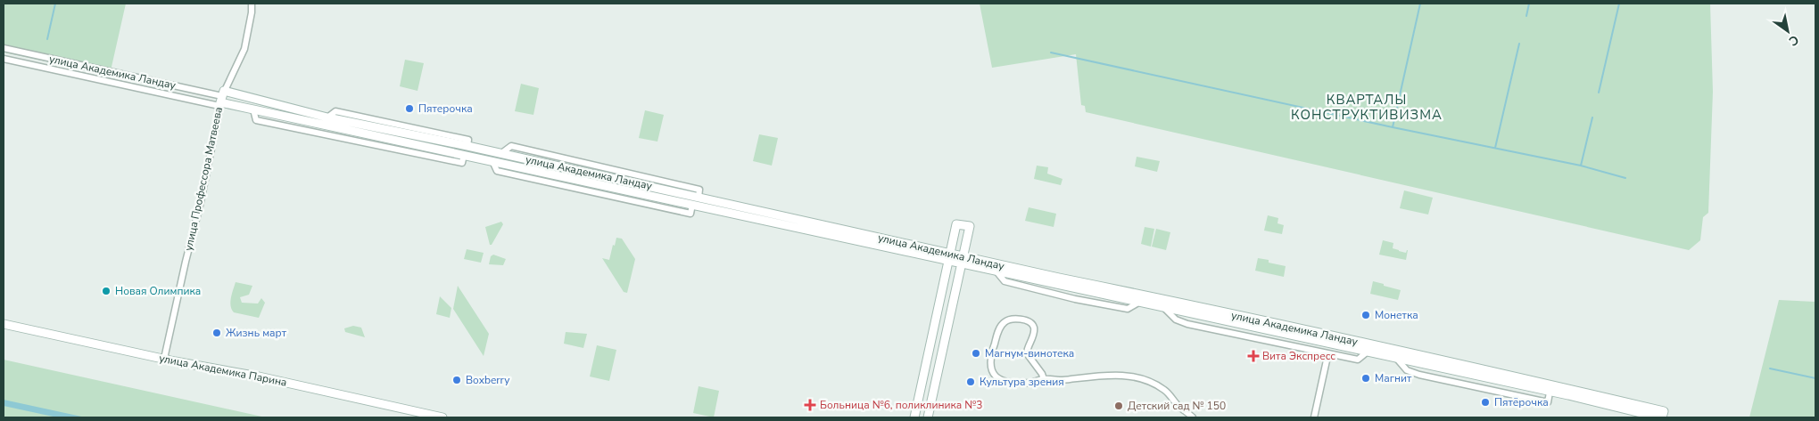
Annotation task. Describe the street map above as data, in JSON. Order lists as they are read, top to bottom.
{
  "streets": {
    "street": ["улица Академика Ландау", "улица Профессора Матвеева", "улица Академика Парина"]
  },
  "crossings": [
    ["улица Академика Ландау", "улица Профессора Матвеева"],
    ["улица Профессора Матвеева", "улица Академика Парина"]
  ],
  "districts": ["КВАРТАЛЫ КОНСТРУКТИВИЗМА"],
  "places": {
    "other": [
      "Пятерочка",
      "Новая Олимпика",
      "Монетка",
      "Жизнь март",
      "Магнум-винотека",
      "Магнит",
      "Boxberry",
      "Культура зрения",
      "Пятёрочка",
      "Детский сад № 150"
    ],
    "health": ["Вита Экспресс", "Больница №6, поликлиника №3"]
  },
  "north": "bottom right"
}
